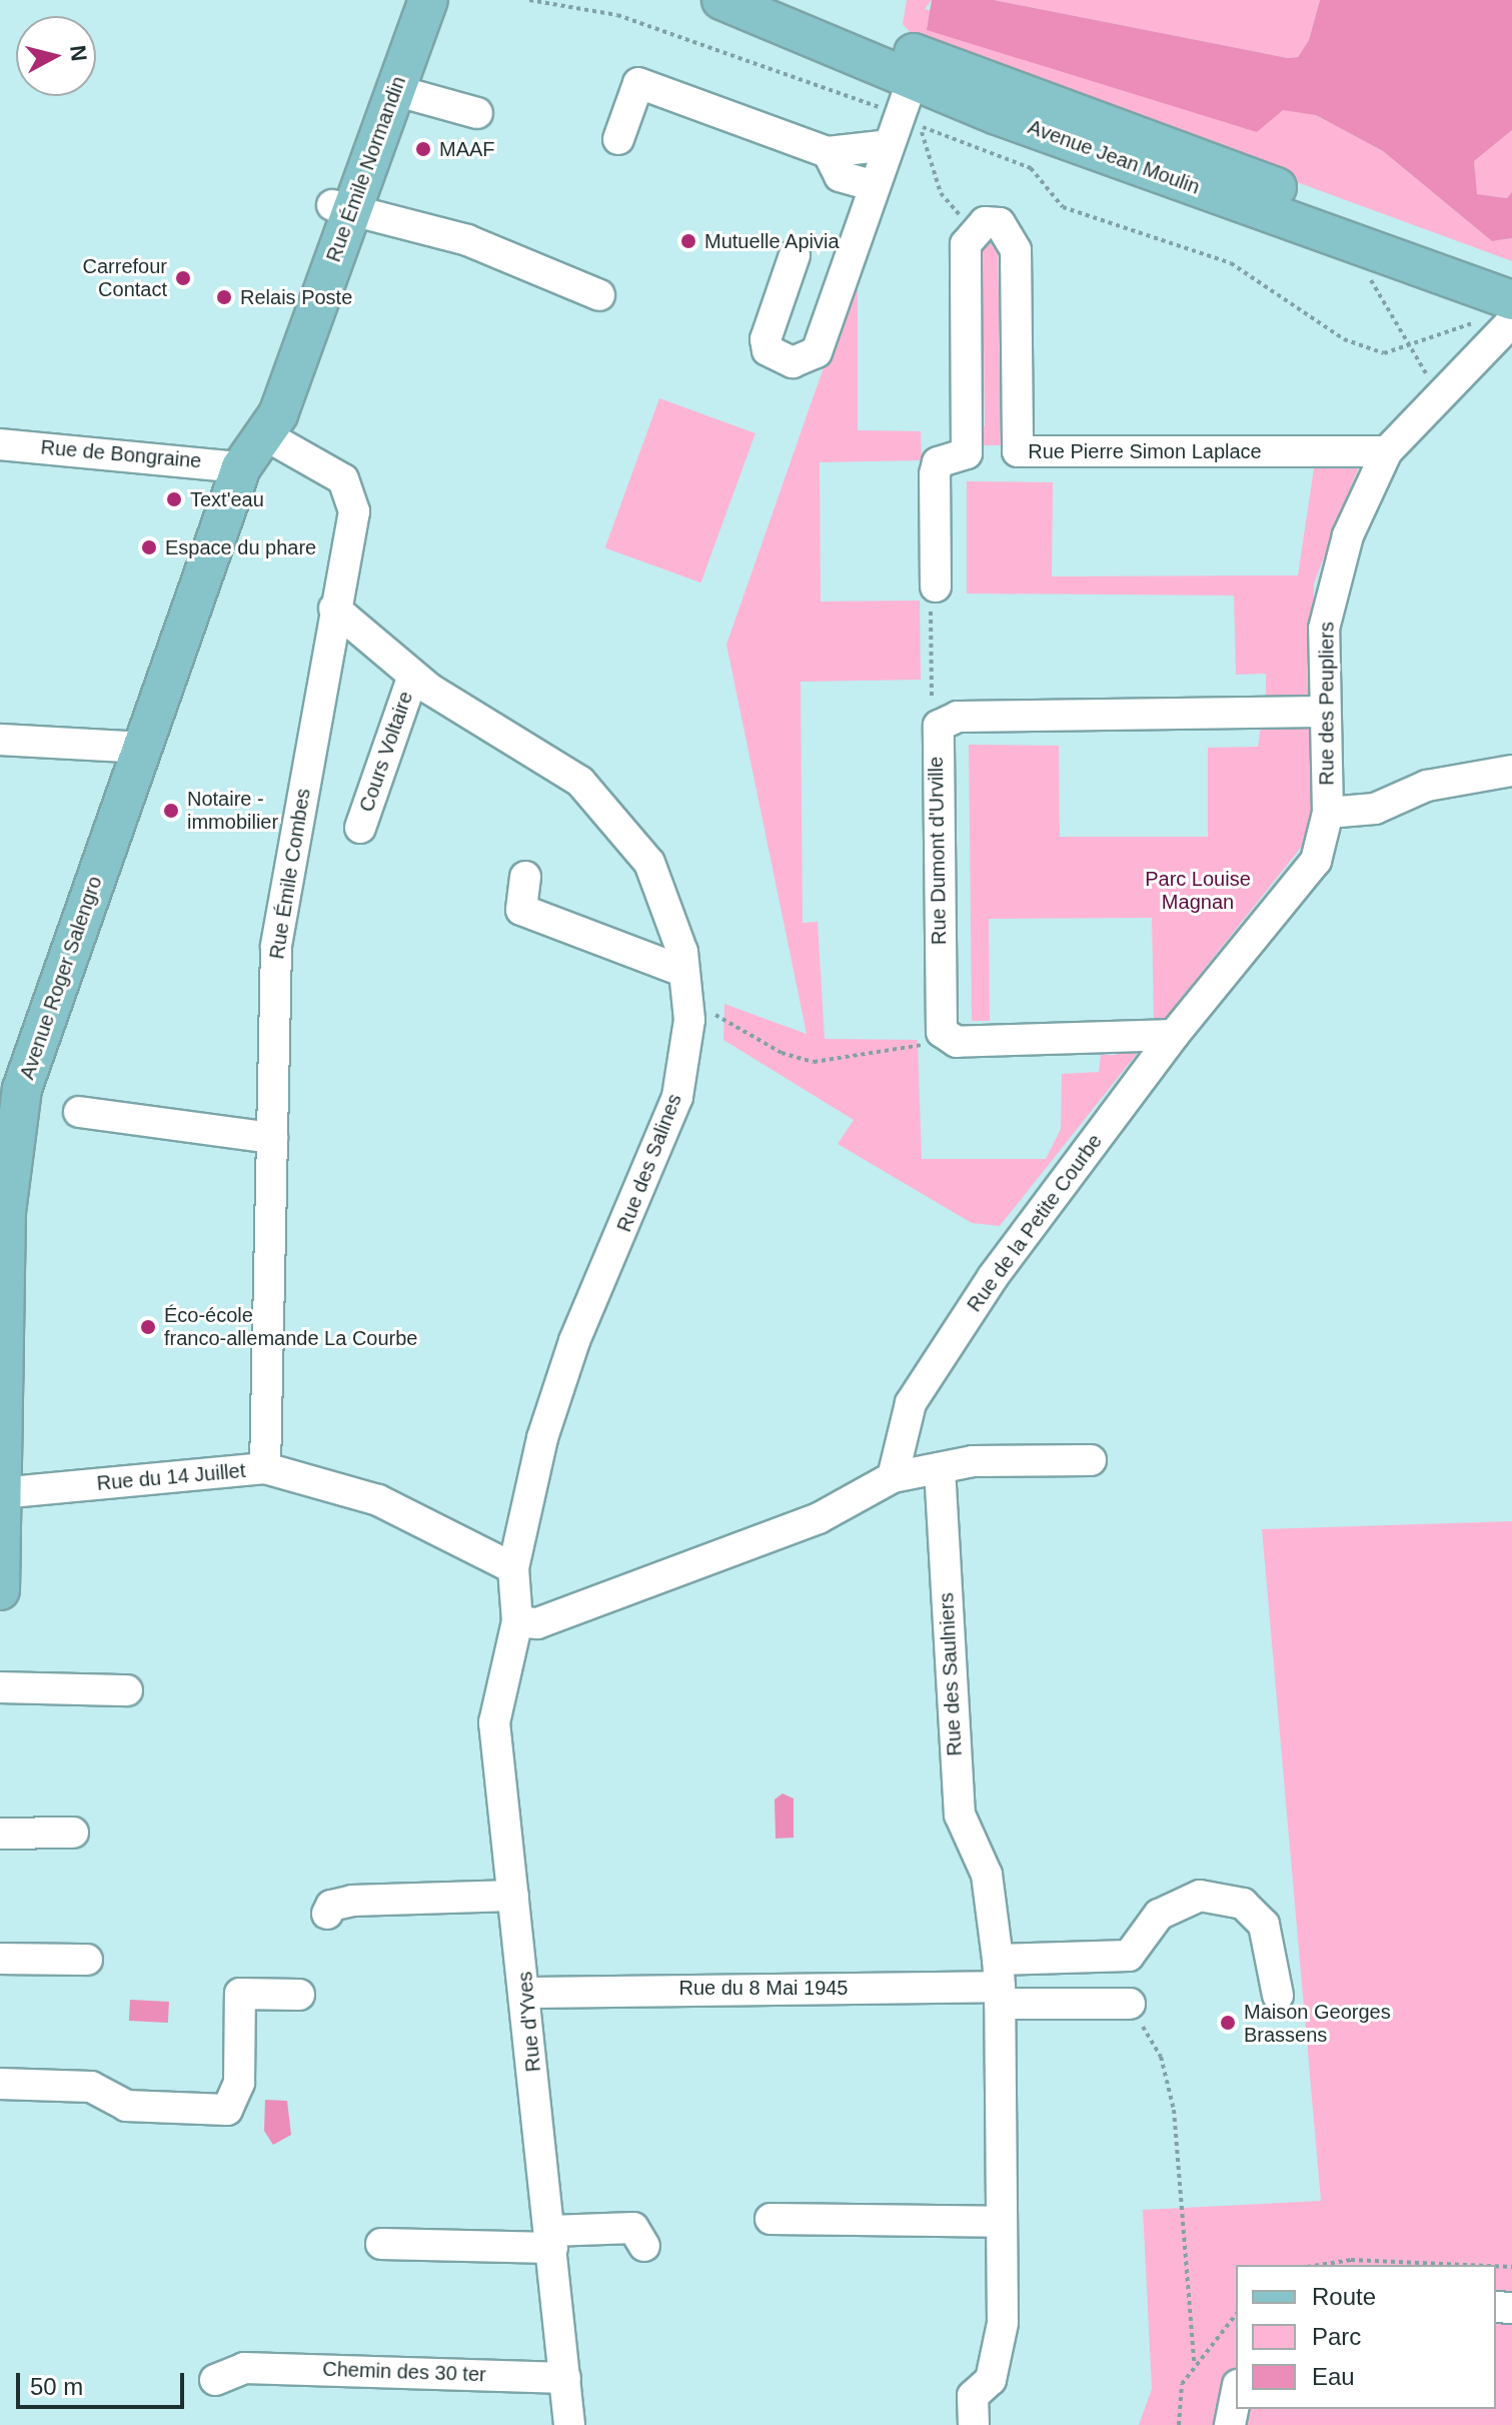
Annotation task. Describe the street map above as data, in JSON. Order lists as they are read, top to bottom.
{
  "streets": {
    "main road": ["Avenue Jean Moulin", "Rue Émile Normandin", "Avenue Roger Salengro"],
    "street": [
      "Rue Pierre Simon Laplace",
      "Rue de Bongraine",
      "Rue des Peupliers",
      "Cours Voltaire",
      "Rue Dumont d'Urville",
      "Rue Émile Combes",
      "Rue des Salines",
      "Rue de la Petite Courbe",
      "Rue du 14 Juillet",
      "Rue des Saulniers",
      "Rue du 8 Mai 1945",
      "Rue d'Yves",
      "Chemin des 30 ter"
    ]
  },
  "crossings": [
    ["Avenue Jean Moulin", "Rue des Peupliers"],
    ["Rue Émile Normandin", "Rue de Bongraine"],
    ["Rue Émile Normandin", "Rue Émile Combes"],
    ["Rue Émile Normandin", "Avenue Roger Salengro"],
    ["Rue Pierre Simon Laplace", "Rue des Peupliers"],
    ["Rue de Bongraine", "Rue Émile Combes"],
    ["Rue de Bongraine", "Avenue Roger Salengro"],
    ["Rue des Peupliers", "Rue de la Petite Courbe"],
    ["Cours Voltaire", "Rue des Salines"],
    ["Rue Émile Combes", "Avenue Roger Salengro"],
    ["Rue Émile Combes", "Rue des Salines"],
    ["Rue Émile Combes", "Rue du 14 Juillet"],
    ["Avenue Roger Salengro", "Rue du 14 Juillet"],
    ["Rue des Salines", "Rue du 14 Juillet"],
    ["Rue des Salines", "Rue d'Yves"],
    ["Rue des Saulniers", "Rue du 8 Mai 1945"],
    ["Rue du 8 Mai 1945", "Rue d'Yves"],
    ["Rue d'Yves", "Chemin des 30 ter"]
  ],
  "parks": ["Parc Louise Magnan"],
  "places": [
    "MAAF",
    "Mutuelle Apivia",
    "Carrefour Contact",
    "Relais Poste",
    "Text'eau",
    "Espace du phare",
    "Notaire - immobilier",
    "Éco-école franco-allemande La Courbe",
    "Maison Georges Brassens"
  ],
  "legend": ["Route", "Parc", "Eau"],
  "scale_bar": "50 m",
  "north": "right"
}
